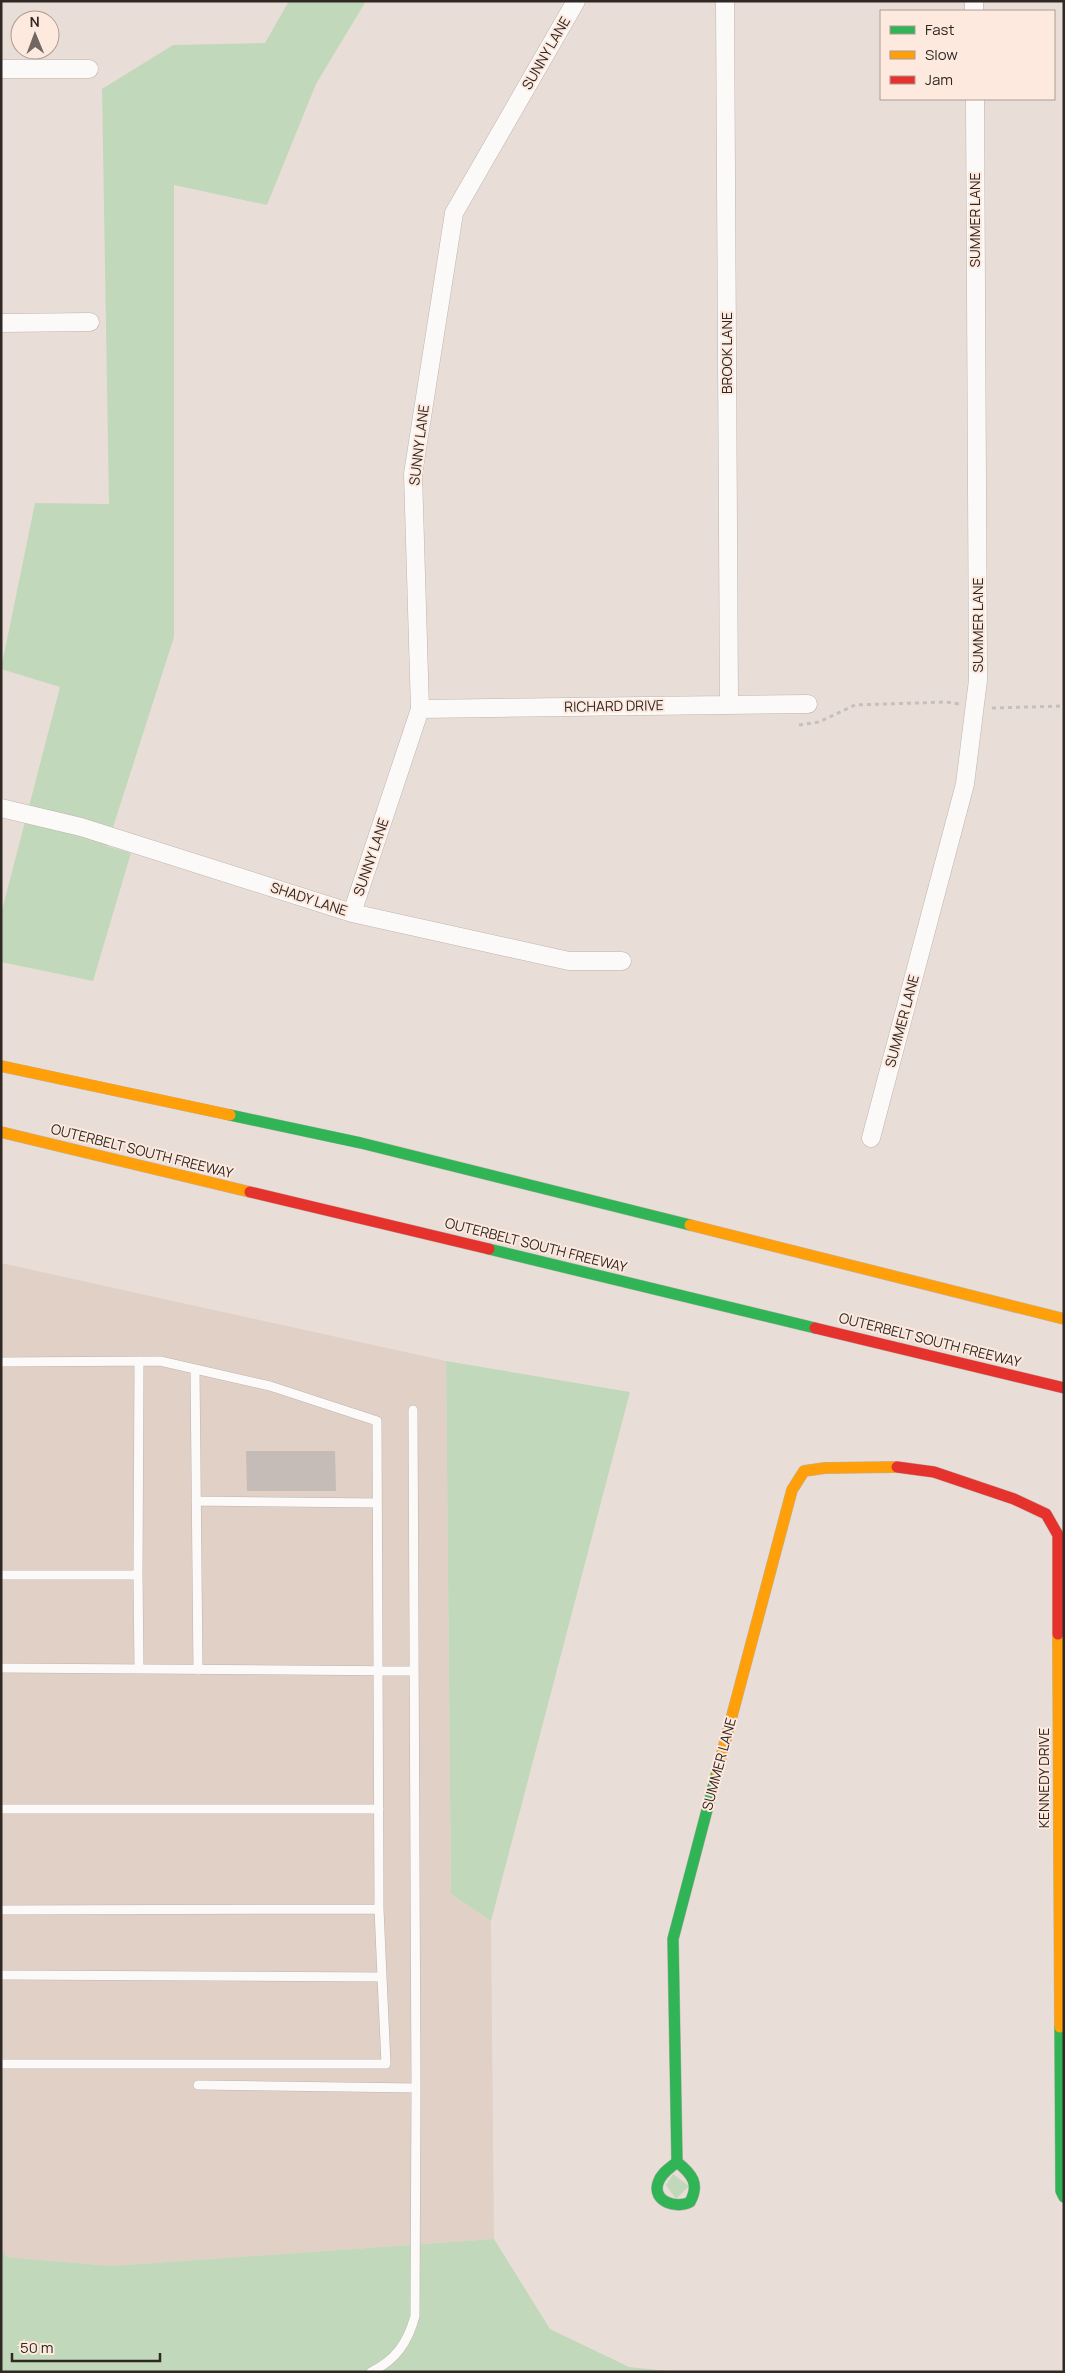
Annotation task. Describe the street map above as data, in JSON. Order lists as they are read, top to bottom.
{
  "streets": {
    "main road": ["SUMMER LANE", "OUTERBELT SOUTH FREEWAY", "KENNEDY DRIVE"],
    "street": [
      "SUNNY LANE",
      "BROOK LANE",
      "RICHARD DRIVE",
      "SHADY LANE"
    ]
  },
  "crossings": [
    ["SUNNY LANE", "RICHARD DRIVE"],
    ["SUNNY LANE", "SHADY LANE"],
    ["SUMMER LANE", "KENNEDY DRIVE"],
    ["BROOK LANE", "RICHARD DRIVE"]
  ],
  "legend": ["Fast", "Slow", "Jam"],
  "scale_bar": "50 m",
  "north": "top"
}
